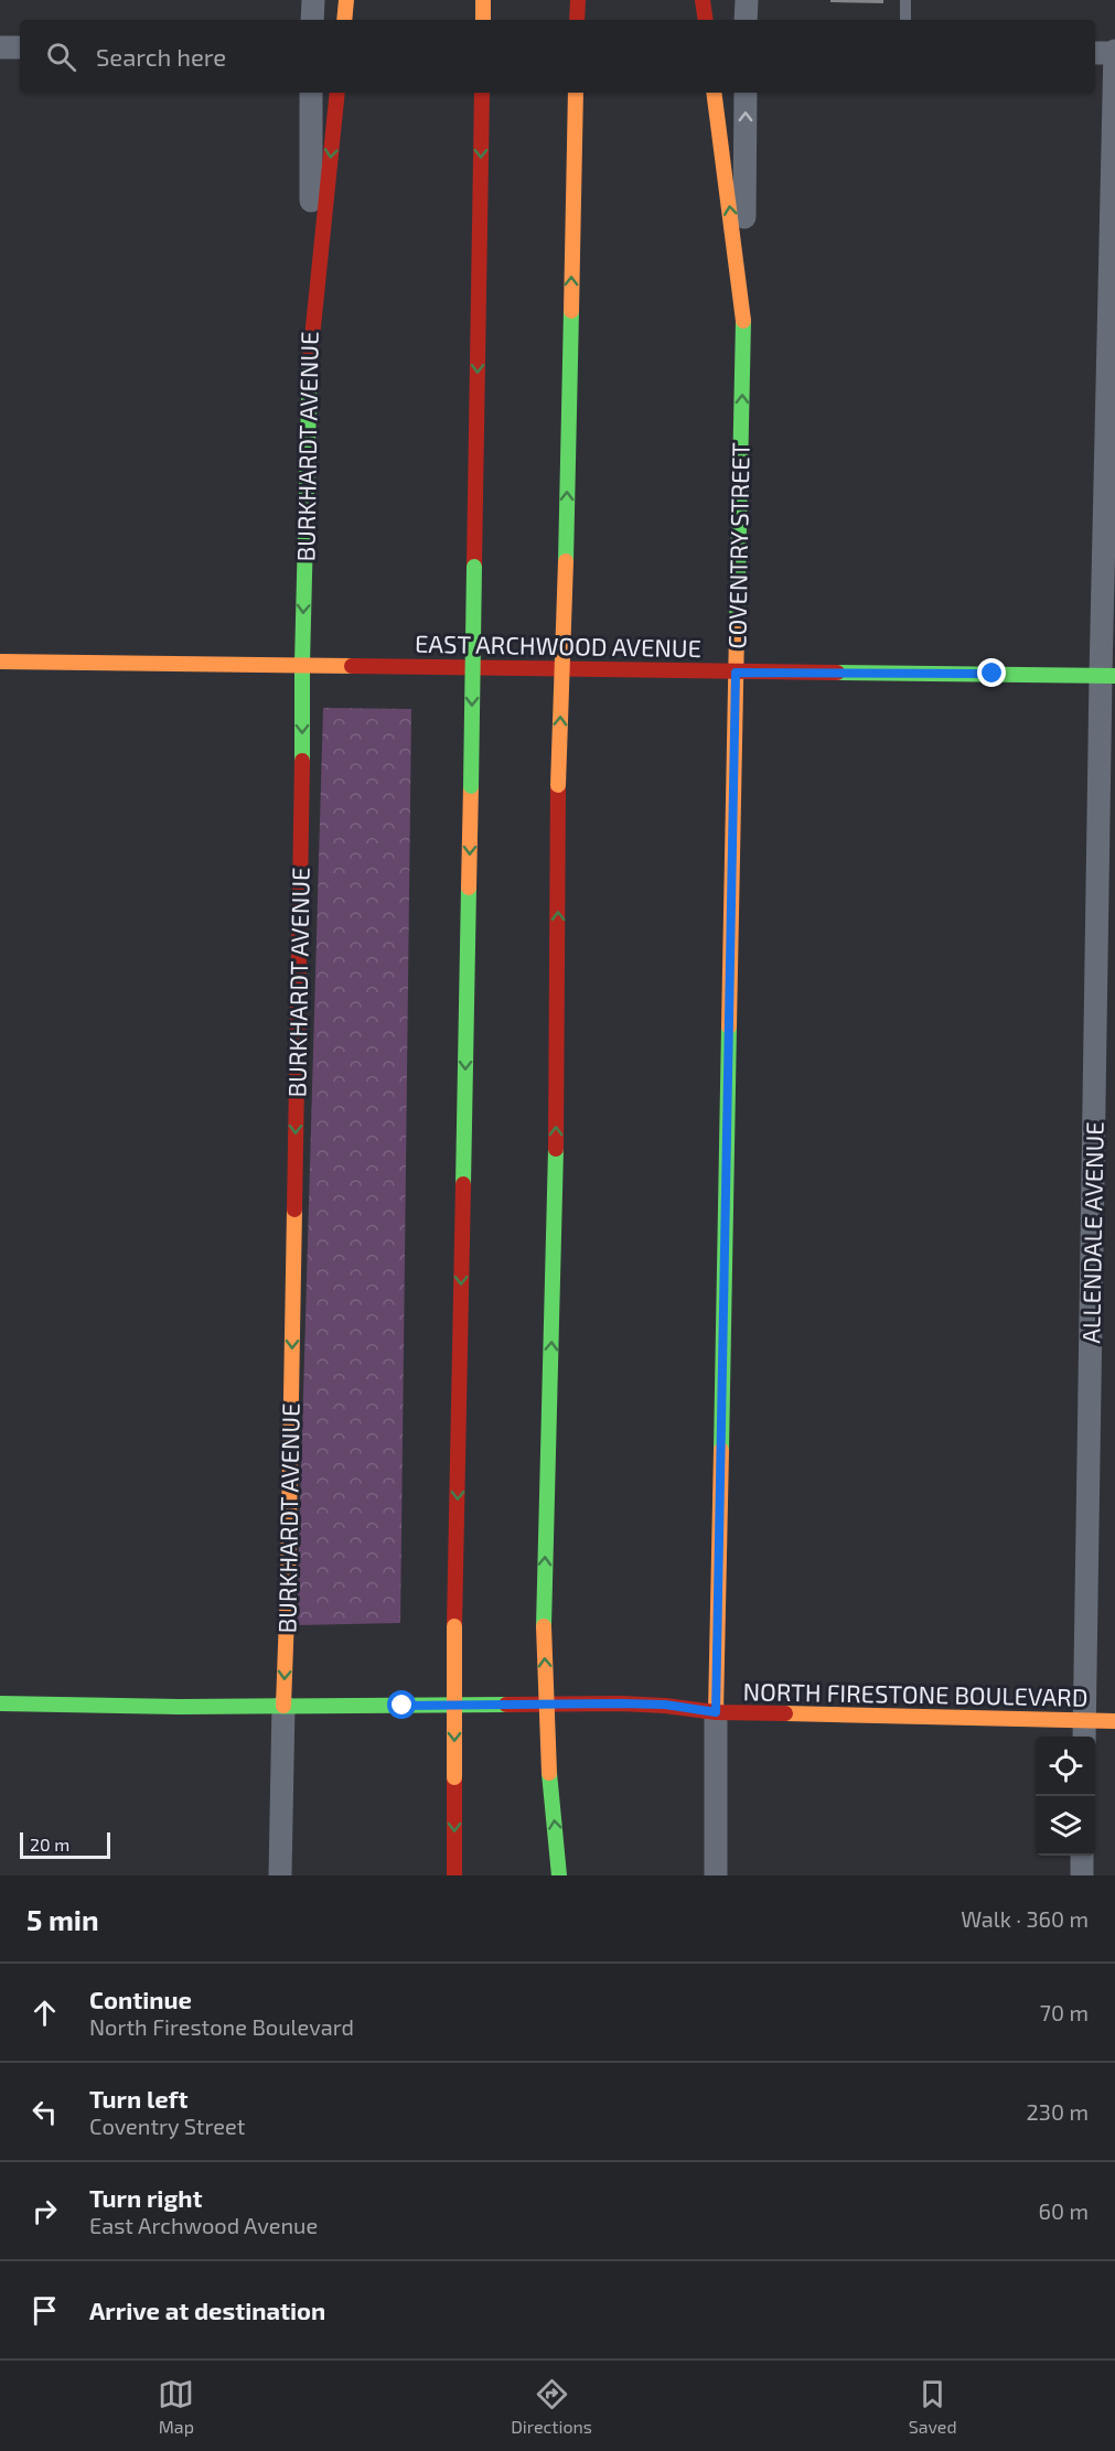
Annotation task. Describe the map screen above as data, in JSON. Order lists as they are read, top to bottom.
{
  "streets": {
    "main road": [
      "BURKHARDT AVENUE",
      "COVENTRY STREET",
      "EAST ARCHWOOD AVENUE",
      "NORTH FIRESTONE BOULEVARD"
    ],
    "street": ["ALLENDALE AVENUE"]
  },
  "crossings": [
    ["BURKHARDT AVENUE", "EAST ARCHWOOD AVENUE"],
    ["BURKHARDT AVENUE", "NORTH FIRESTONE BOULEVARD"],
    ["COVENTRY STREET", "EAST ARCHWOOD AVENUE"],
    ["COVENTRY STREET", "NORTH FIRESTONE BOULEVARD"],
    ["EAST ARCHWOOD AVENUE", "ALLENDALE AVENUE"],
    ["ALLENDALE AVENUE", "NORTH FIRESTONE BOULEVARD"]
  ],
  "one_way": ["BURKHARDT AVENUE"],
  "scale_bar": "20 m",
  "page": {
    "search": "Search here",
    "scale": "20 m",
    "heading": ["5 min", "Walk · 360 m"],
    "list": [
      ["Continue", "North Firestone Boulevard", "70 m"],
      ["Turn left", "Coventry Street", "230 m"],
      ["Turn right", "East Archwood Avenue", "60 m"],
      "Arrive at destination"
    ],
    "nav": ["Map", "Directions", "Saved"]
  }
}
